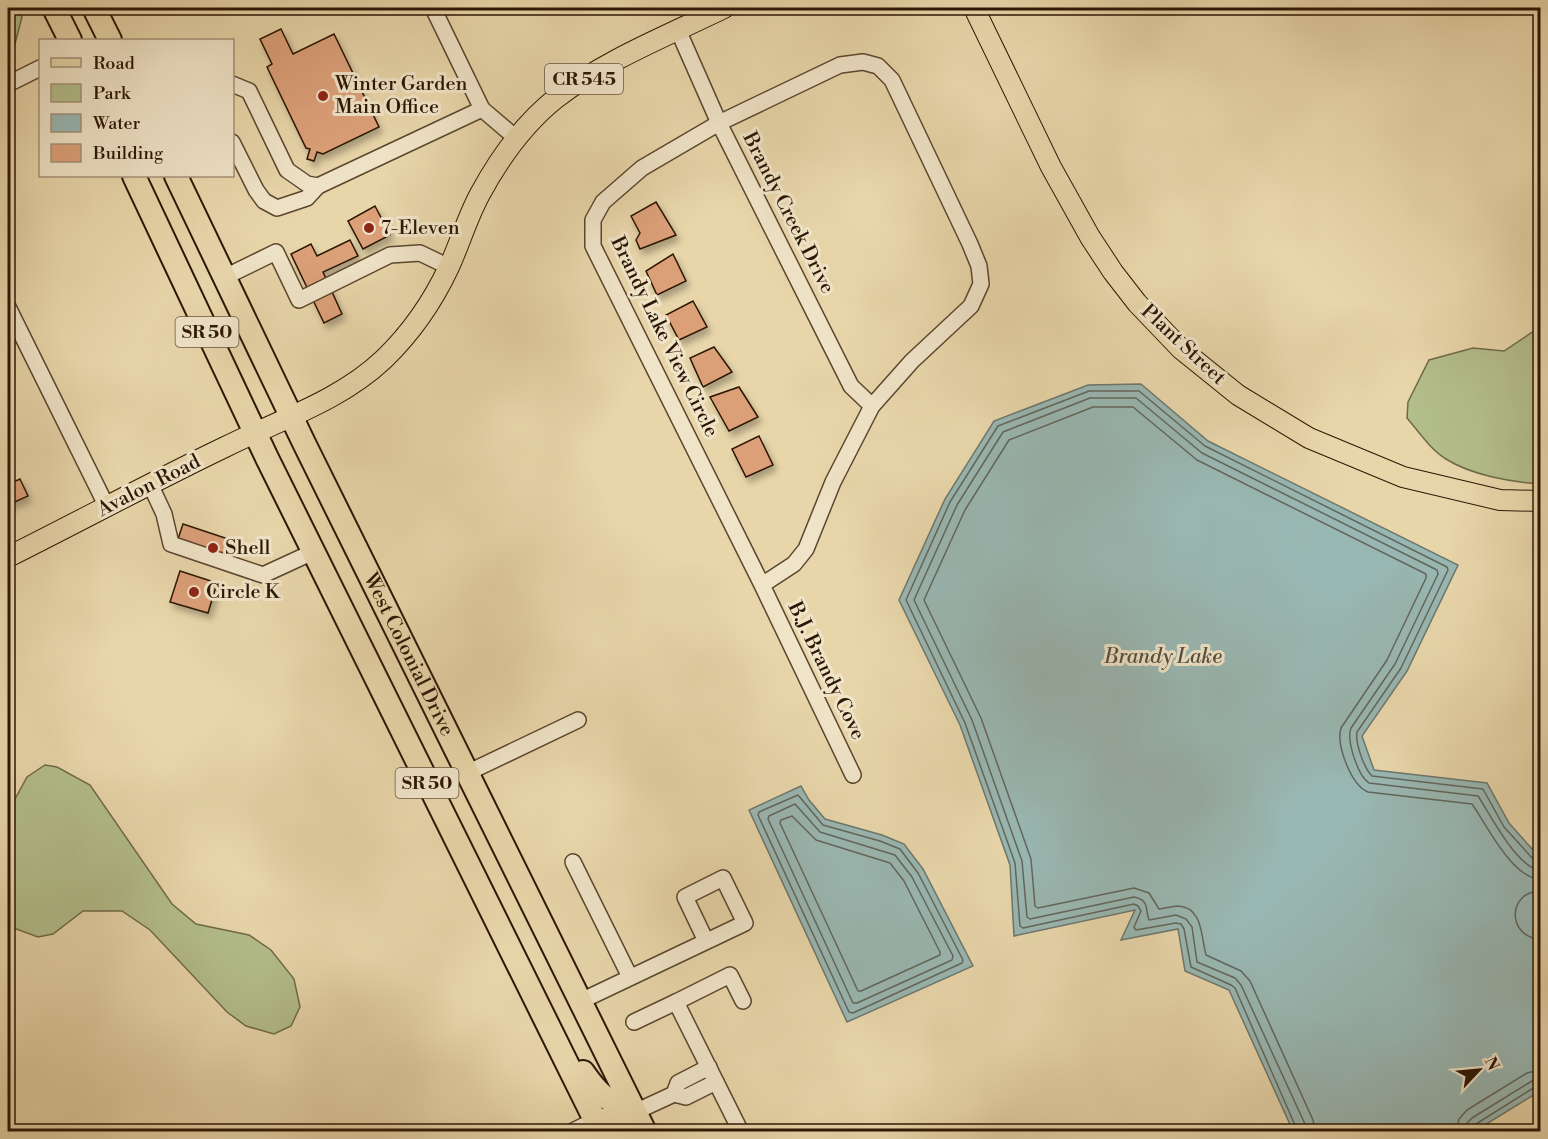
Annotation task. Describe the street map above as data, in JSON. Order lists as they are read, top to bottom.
{
  "streets": {
    "highway": ["SR 50", "West Colonial Drive"],
    "main road": ["CR 545", "Plant Street", "Avalon Road"],
    "street": ["Brandy Creek Drive", "Brandy Lake View Circle", "B.J. Brandy Cove"]
  },
  "crossings": [
    ["CR 545", "Brandy Creek Drive"],
    ["CR 545", "Avalon Road"],
    ["CR 545", "West Colonial Drive"],
    ["Brandy Creek Drive", "Brandy Lake View Circle"],
    ["Brandy Lake View Circle", "B.J. Brandy Cove"],
    ["Avalon Road", "West Colonial Drive"]
  ],
  "water": ["Brandy Lake"],
  "places": [
    "Winter Garden Main Office",
    "7-Eleven",
    "Shell",
    "Circle K"
  ],
  "legend": [
    "Road",
    "Park",
    "Water",
    "Building"
  ],
  "north": "top right"
}
